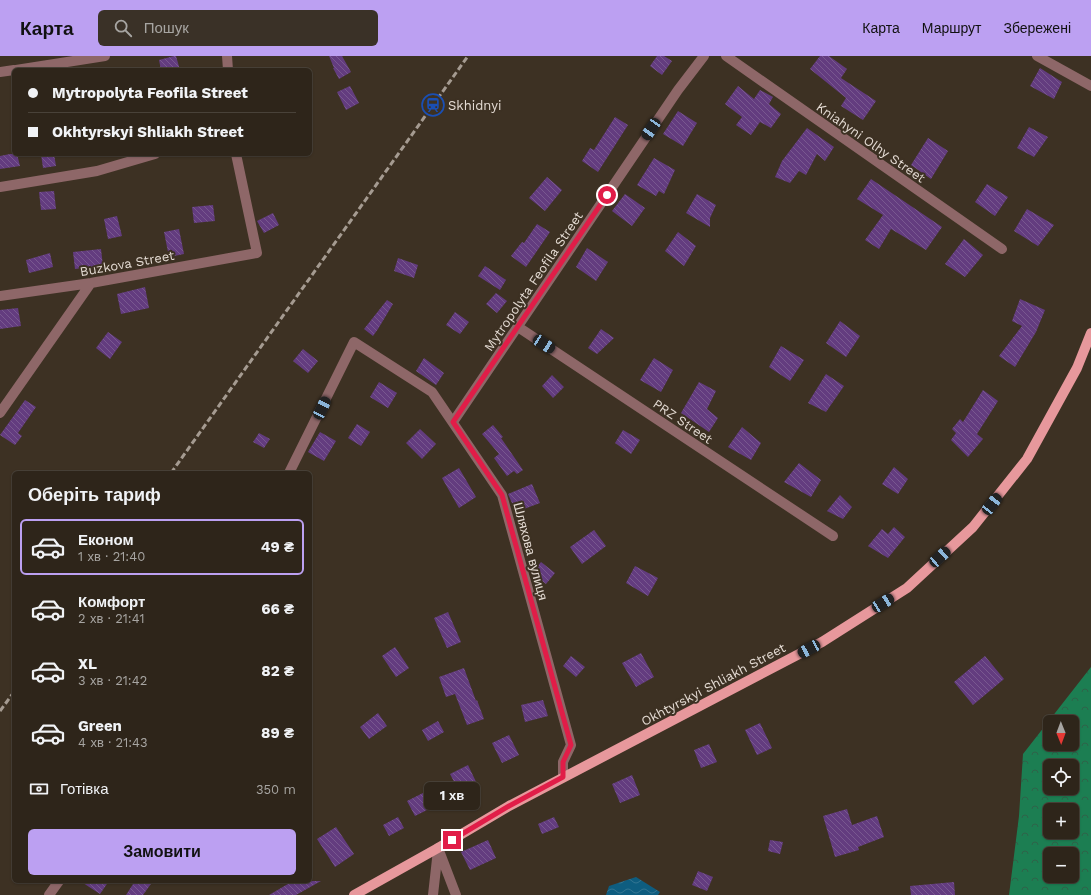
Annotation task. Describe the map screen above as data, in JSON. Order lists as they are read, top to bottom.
{
  "streets": {
    "main road": ["Okhtyrskyi Shliakh Street"],
    "street": [
      "Kniahyni Olhy Street",
      "Buzkova Street",
      "Mytropolyta Feofila Street",
      "PRZ Street",
      "Шляхова вулиця"
    ]
  },
  "crossings": [
    ["Mytropolyta Feofila Street", "PRZ Street"],
    ["Mytropolyta Feofila Street", "Шляхова вулиця"],
    ["Шляхова вулиця", "Okhtyrskyi Shliakh Street"]
  ],
  "places": {
    "station": ["Skhidnyi"]
  },
  "north": "bottom",
  "page": {
    "header": "Карта",
    "search": "Пошук",
    "nav": ["Карта", "Маршрут", "Збережені"],
    "banner": ["Mytropolyta Feofila Street", "Okhtyrskyi Shliakh Street"],
    "heading": "Оберіть тариф",
    "list": [
      {
        "name": "Економ",
        "note": "1 хв · 21:40",
        "value": "49 ₴"
      },
      {
        "name": "Комфорт",
        "note": "2 хв · 21:41",
        "value": "66 ₴"
      },
      {
        "name": "XL",
        "note": "3 хв · 21:42",
        "value": "82 ₴"
      },
      {
        "name": "Green",
        "note": "4 хв · 21:43",
        "value": "89 ₴"
      }
    ],
    "map_buttons": ["+", "−"],
    "pay": ["Готівка", "350 m"],
    "bubble": "1 хв",
    "buttons": "Замовити"
  }
}
